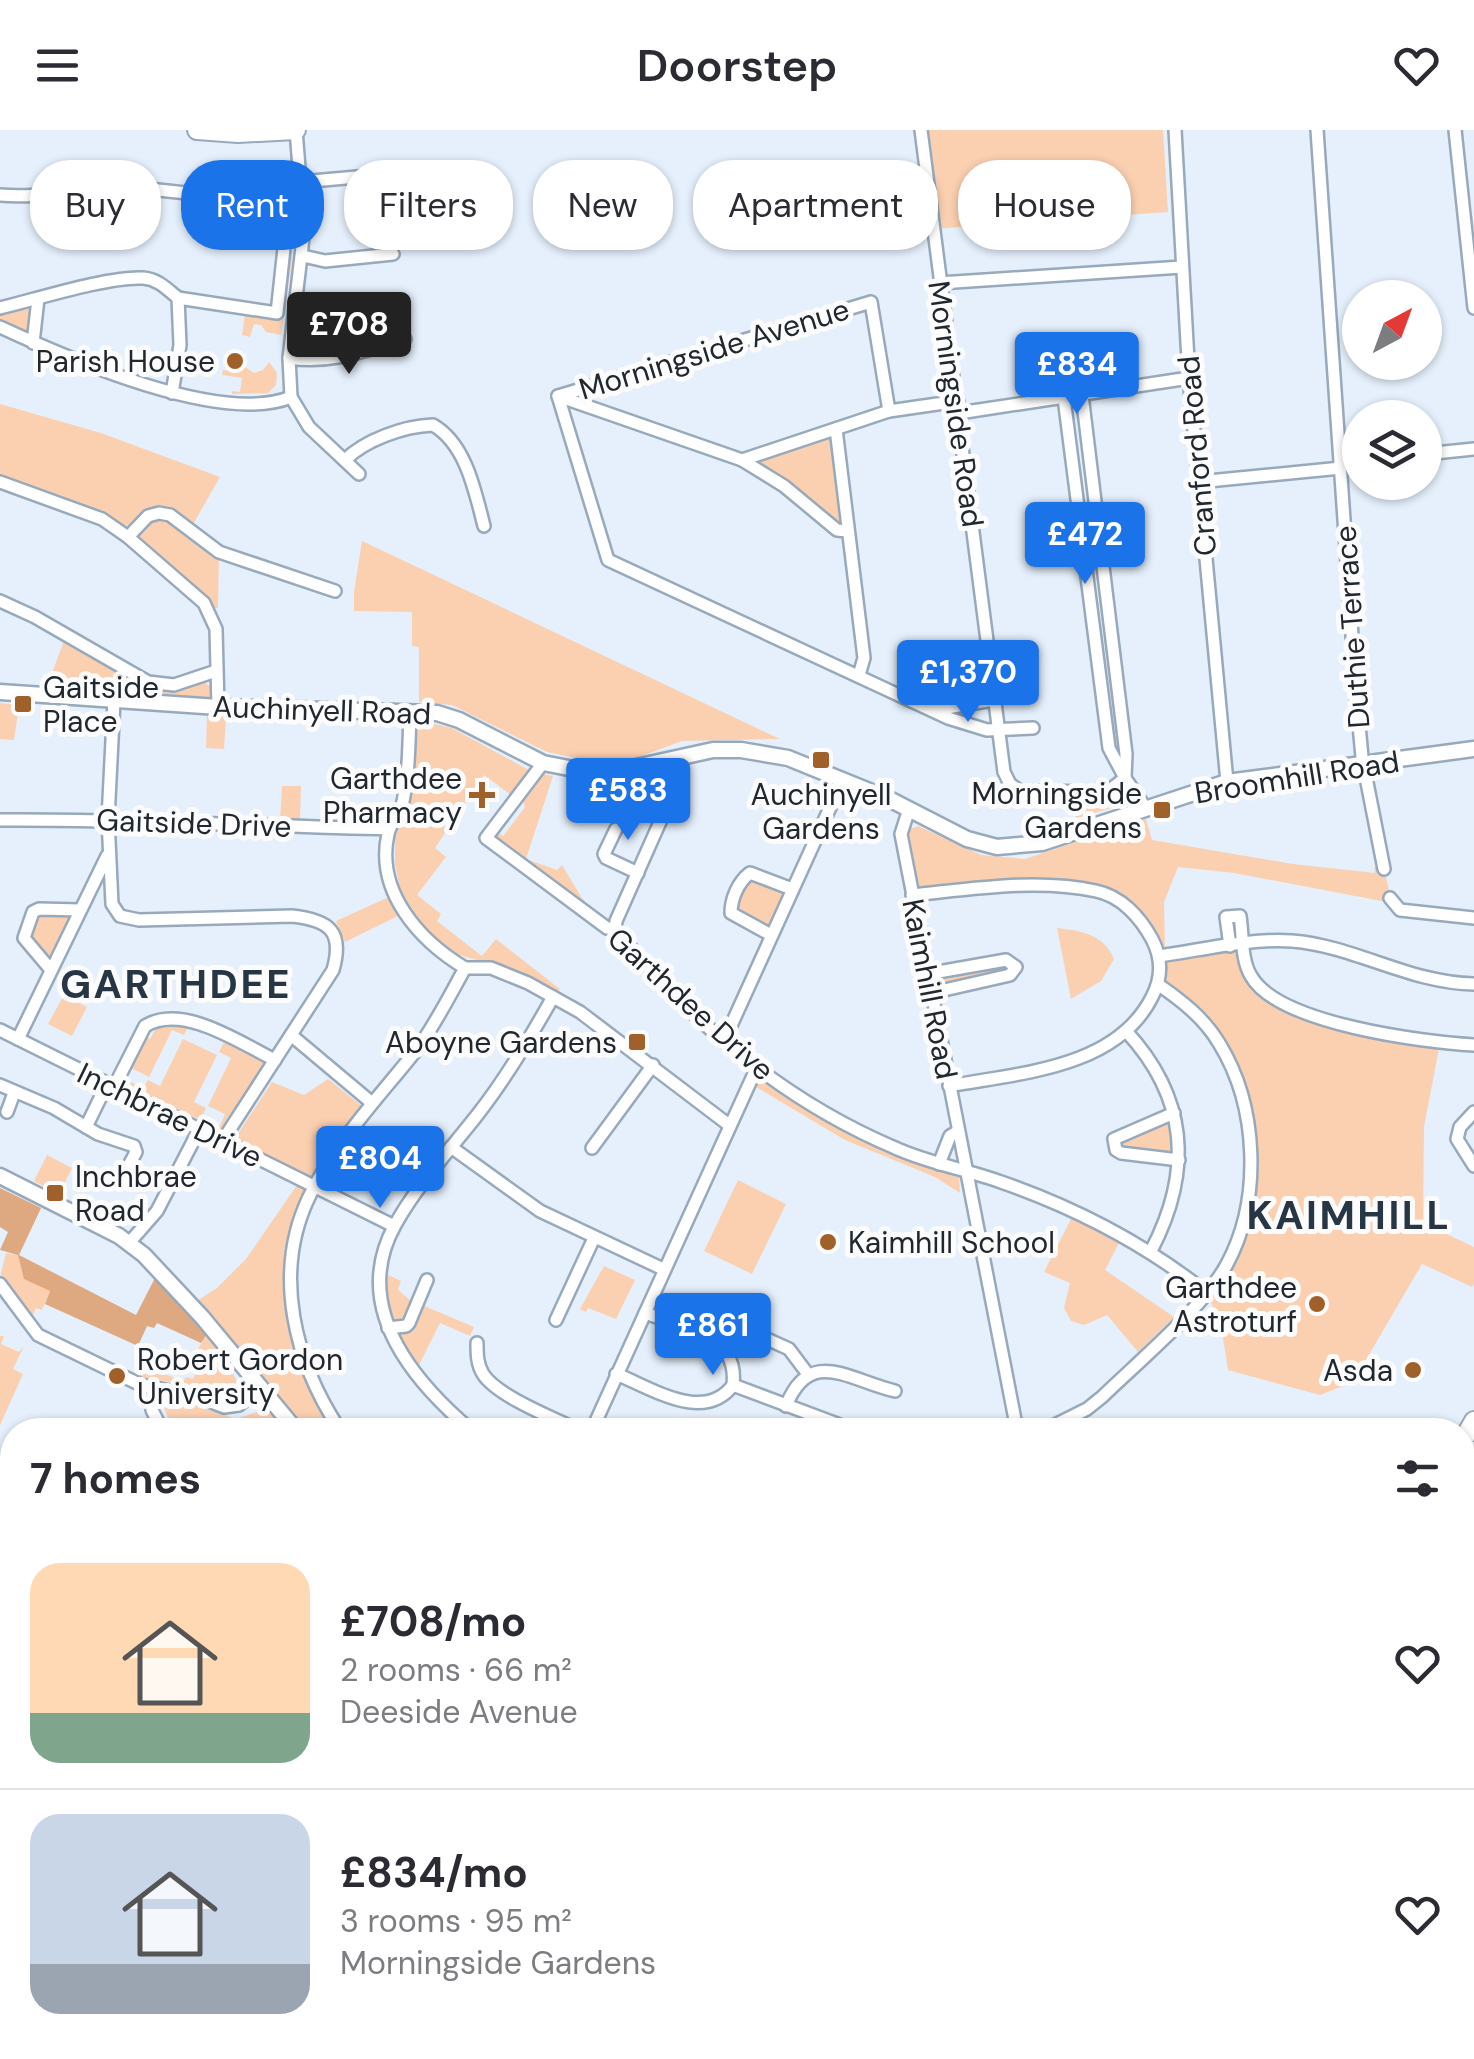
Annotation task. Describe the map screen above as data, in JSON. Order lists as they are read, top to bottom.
{
  "streets": {
    "street": [
      "Morningside Avenue",
      "Morningside Road",
      "Cranford Road",
      "Duthie Terrace",
      "Auchinyell Road",
      "Broomhill Road",
      "Gaitside Drive",
      "Kaimhill Road",
      "Garthdee Drive",
      "Inchbrae Drive"
    ]
  },
  "crossings": [
    ["Morningside Avenue", "Morningside Road"],
    ["Cranford Road", "Broomhill Road"],
    ["Duthie Terrace", "Broomhill Road"],
    ["Auchinyell Road", "Broomhill Road"],
    ["Auchinyell Road", "Kaimhill Road"],
    ["Auchinyell Road", "Garthdee Drive"],
    ["Kaimhill Road", "Garthdee Drive"]
  ],
  "districts": ["GARTHDEE", "KAIMHILL"],
  "places": {
    "other": [
      "Parish House",
      "Kaimhill School",
      "Garthdee Astroturf",
      "Asda",
      "Robert Gordon University"
    ],
    "transit": [
      "Gaitside Place",
      "Auchinyell Gardens",
      "Morningside Gardens",
      "Aboyne Gardens",
      "Inchbrae Road"
    ],
    "health": ["Garthdee Pharmacy"]
  },
  "north": "top right",
  "page": {
    "header": "Doorstep",
    "chip": [
      "Buy",
      "Rent",
      "Filters",
      "New",
      "Apartment",
      "House"
    ],
    "price": [
      "£708",
      "£834",
      "£472",
      "£1,370",
      "£583",
      "£804",
      "£861"
    ],
    "heading": "7 homes",
    "list": [
      {
        "name": "£708/mo",
        "note": "2 rooms · 66 m² · Deeside Avenue"
      },
      {
        "name": "£834/mo",
        "note": "3 rooms · 95 m² · Morningside Gardens"
      }
    ]
  }
}
